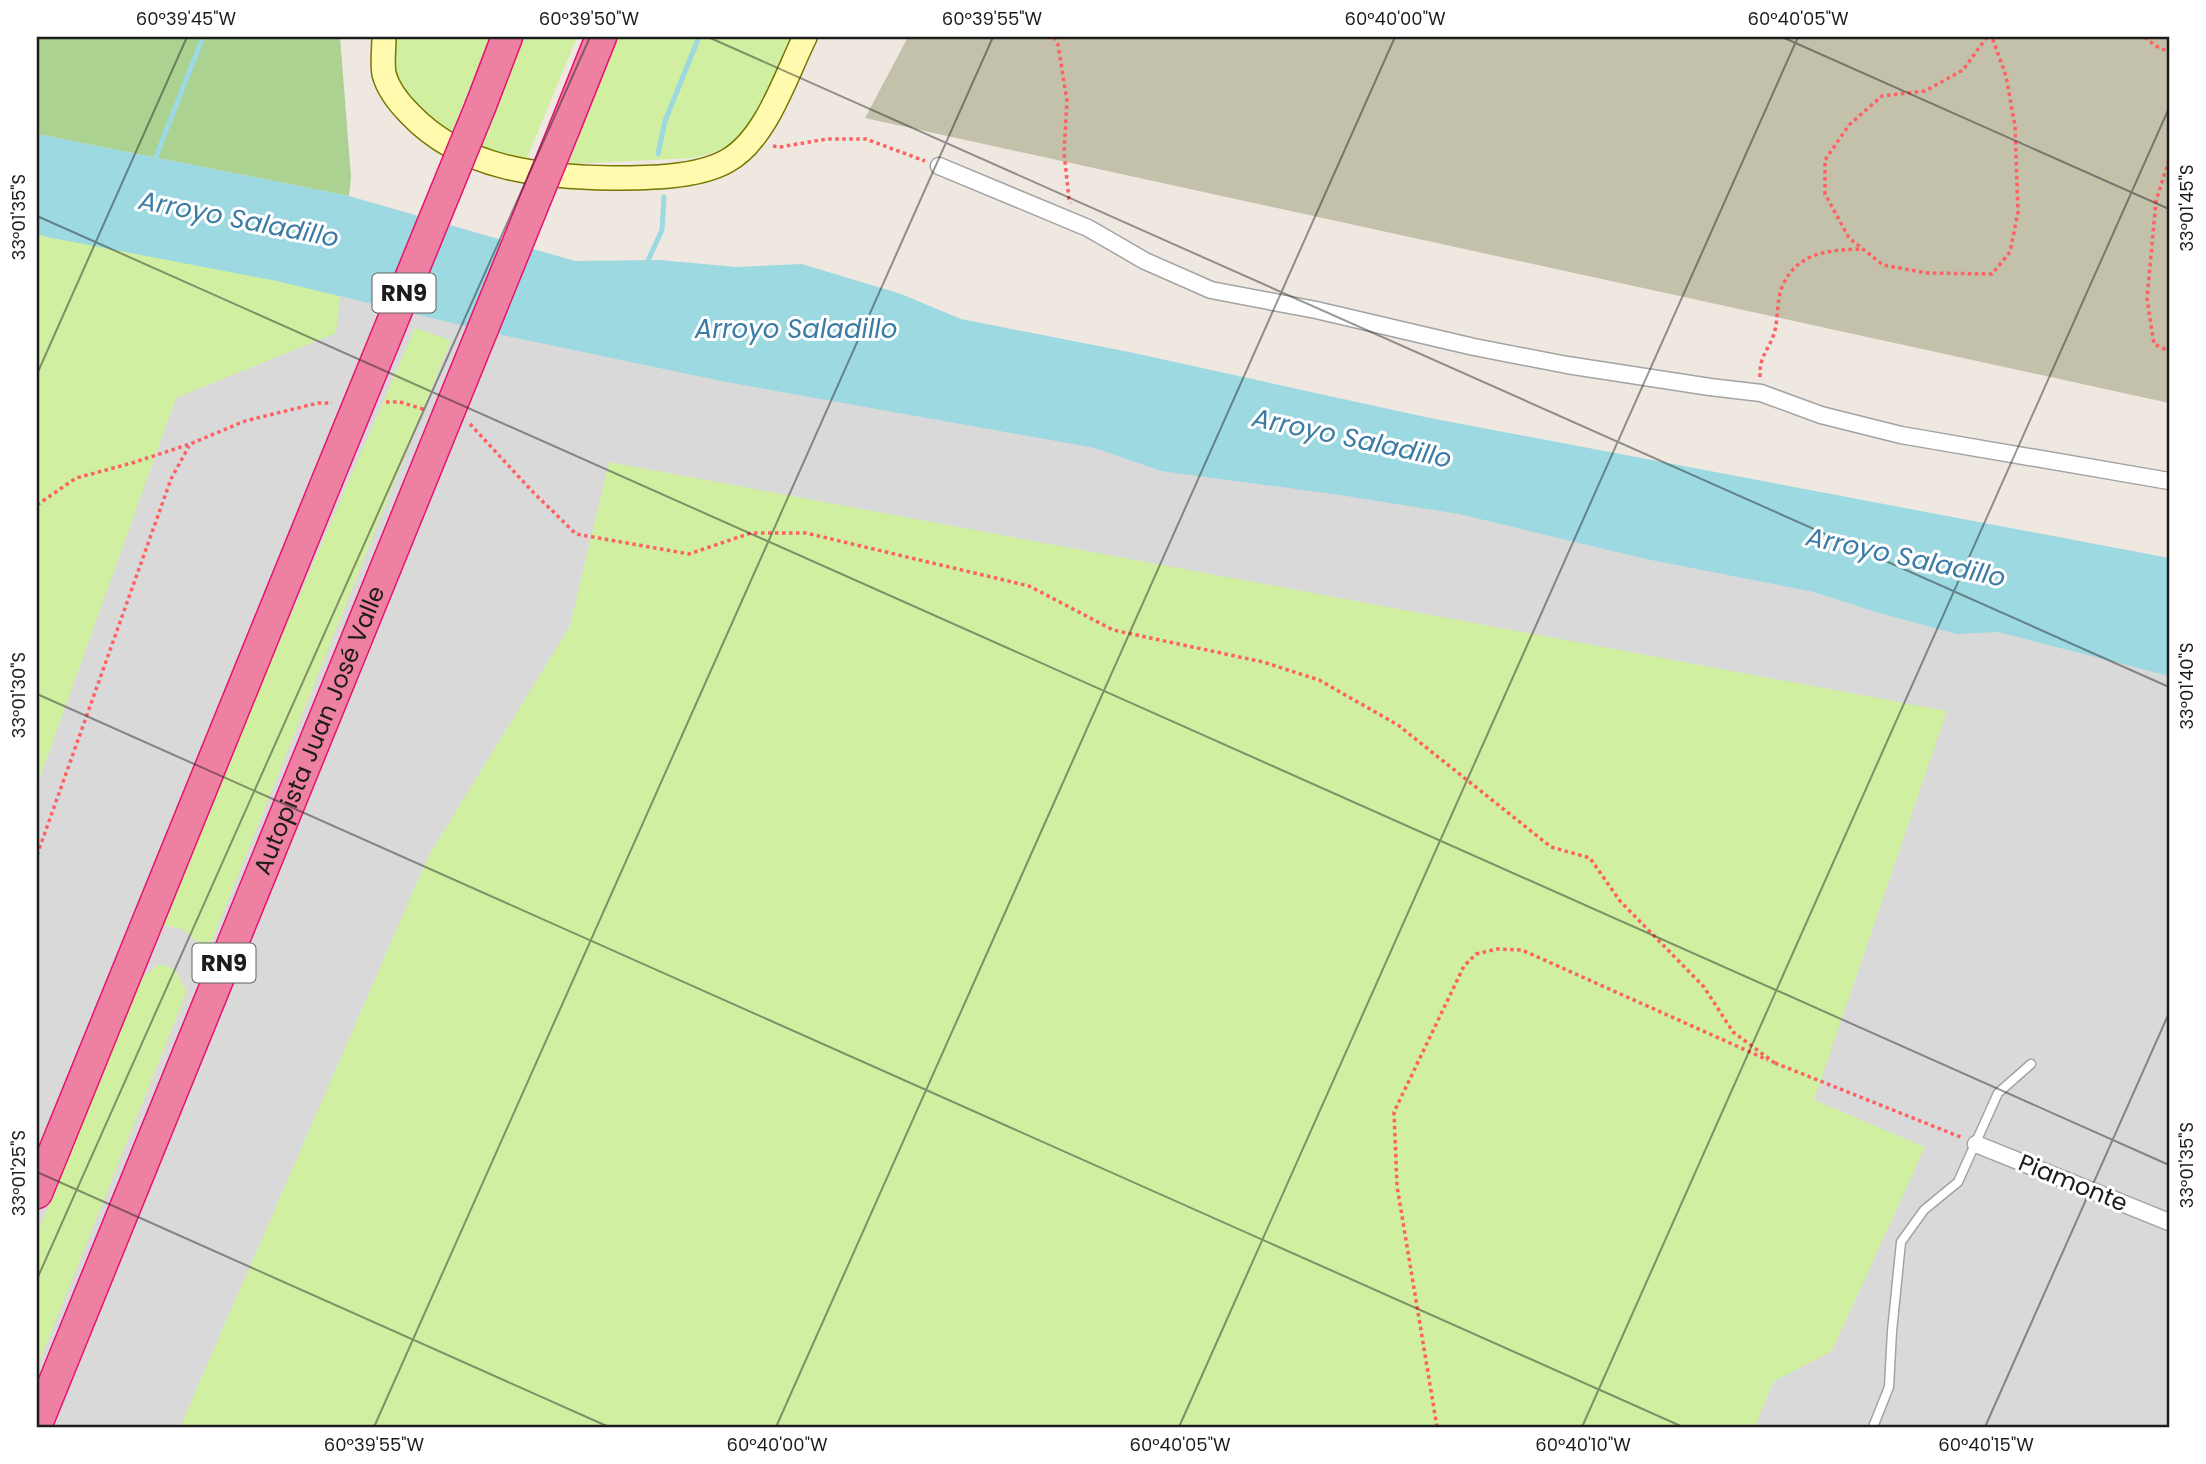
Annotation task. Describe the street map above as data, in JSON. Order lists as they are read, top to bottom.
{
  "streets": {
    "highway": ["RN9", "Autopista Juan José Valle"],
    "street": ["Piamonte"]
  },
  "water": ["Arroyo Saladillo"],
  "coordinates": [
    "60°39'45\"W",
    "60°39'50\"W",
    "60°39'55\"W",
    "60°40'00\"W",
    "60°40'05\"W",
    "33°01'45\"S",
    "33°01'35\"S",
    "33°01'40\"S",
    "33°01'30\"S",
    "33°01'25\"S",
    "60°40'10\"W",
    "60°40'15\"W"
  ]
}
